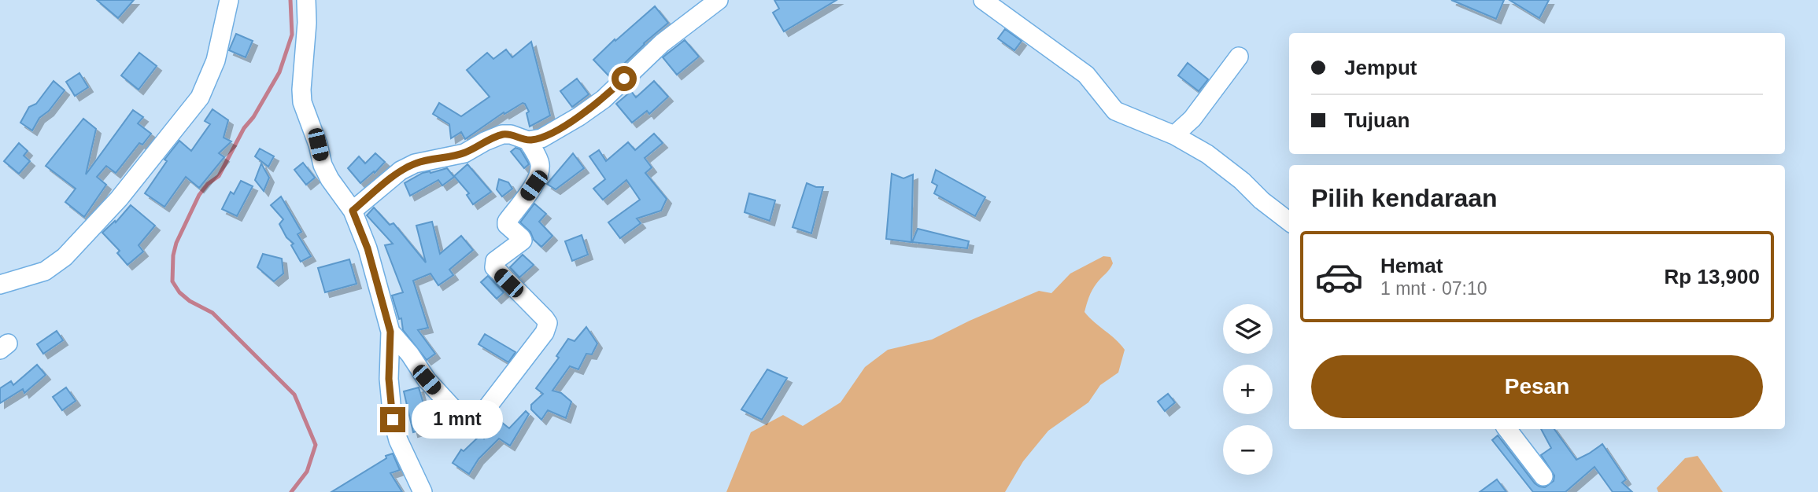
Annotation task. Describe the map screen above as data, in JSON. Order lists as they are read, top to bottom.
{
  "page": {
    "banner": ["Jemput", "Tujuan"],
    "heading": "Pilih kendaraan",
    "list": [
      {
        "name": "Hemat",
        "note": "1 mnt · 07:10",
        "value": "Rp 13,900"
      }
    ],
    "map_buttons": ["+", "−"],
    "buttons": "Pesan",
    "bubble": "1 mnt"
  }
}
